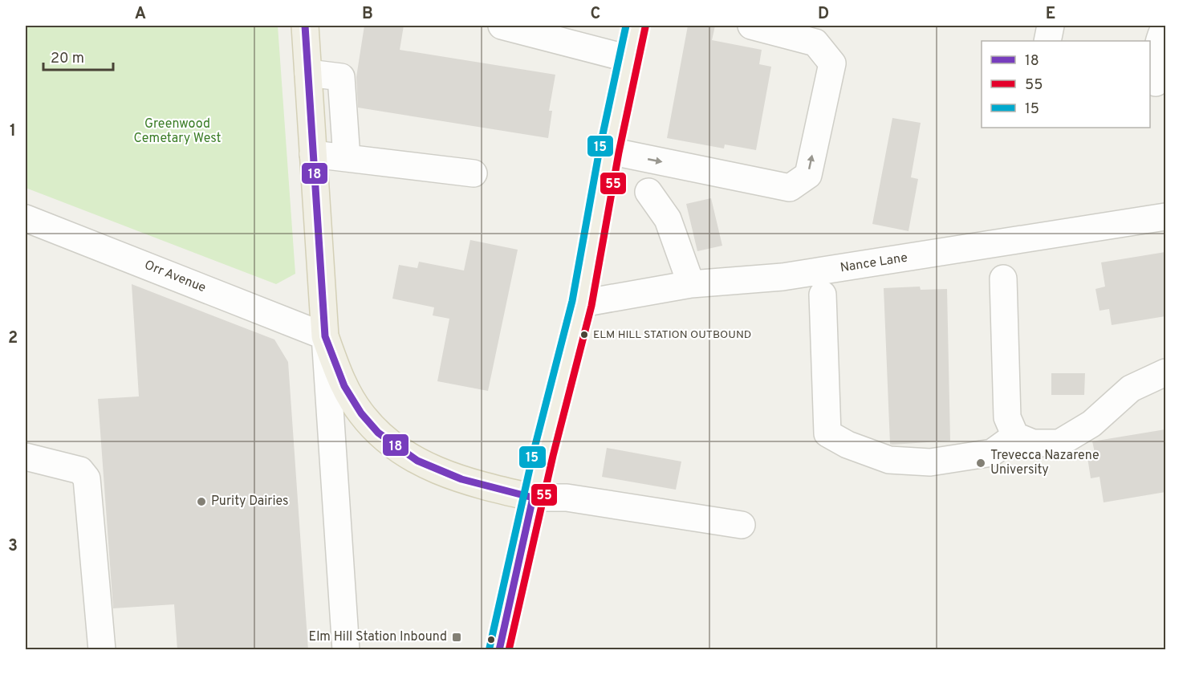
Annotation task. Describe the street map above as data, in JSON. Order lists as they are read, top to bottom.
{
  "streets": {
    "street": ["Nance Lane", "Orr Avenue"]
  },
  "parks": ["Greenwood Cemetary West"],
  "places": {
    "other": ["ELM HILL STATION OUTBOUND", "Trevecca Nazarene University", "Purity Dairies"],
    "transit": ["Elm Hill Station Inbound"]
  },
  "lines": ["transit line 18", "transit line 15", "transit line 55"],
  "legend": ["18", "55", "15"],
  "scale_bar": "20 m",
  "grid": {
    "columns": [
      "A",
      "B",
      "C",
      "D",
      "E"
    ],
    "rows": ["1", "2", "3"]
  }
}
